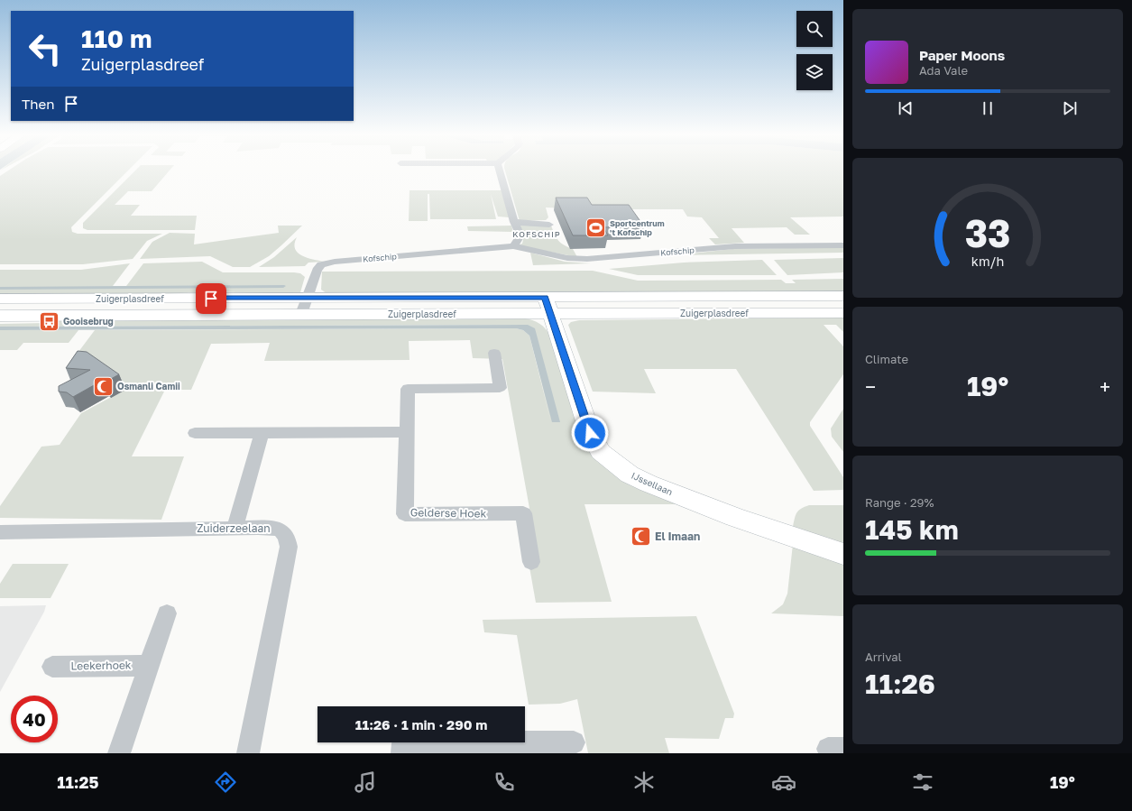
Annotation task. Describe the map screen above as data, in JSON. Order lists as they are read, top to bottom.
{
  "streets": {
    "main road": ["Zuigerplasdreef", "IJssellaan"],
    "street": [
      "Kofschip",
      "Gelderse Hoek",
      "Zuiderzeelaan",
      "Leekerhoek"
    ]
  },
  "crossings": [
    ["Kofschip", "Zuigerplasdreef"],
    ["Zuigerplasdreef", "IJssellaan"]
  ],
  "districts": ["KOFSCHIP"],
  "places": {
    "sports": ["Sportcentrum 't Kofschip"],
    "bus stop": ["Gooisebrug"],
    "mosque": ["Osmanli Camii", "El Imaan"]
  },
  "page": {
    "turn": ["110 m", "Zuigerplasdreef"],
    "song": ["Paper Moons", "Ada Vale"],
    "then": "Then",
    "tile": [
      "Climate",
      ["Range · 29%", "145 km"],
      ["Arrival", "11:26"]
    ],
    "heat": ["−", "19°", "+"],
    "limit": "40",
    "trip": "11:26 · 1 min · 290 m",
    "tabs": ["11:25", "19°"],
    "gauge": ["33", "km/h"]
  }
}
